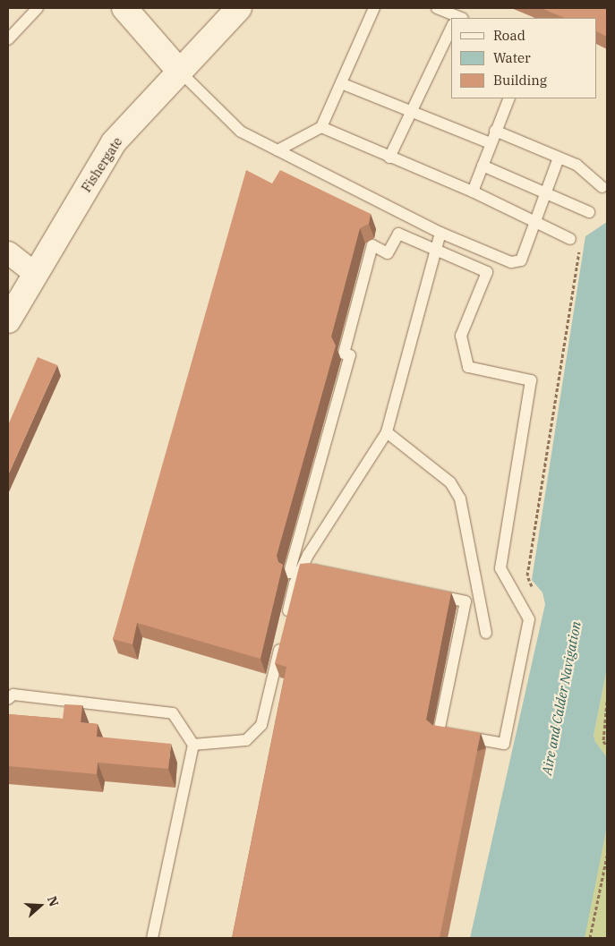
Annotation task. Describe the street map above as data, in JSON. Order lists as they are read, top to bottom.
{
  "streets": {
    "main road": ["Fishergate"]
  },
  "water": ["Aire and Calder Navigation"],
  "legend": ["Road", "Water", "Building"],
  "north": "right"
}
